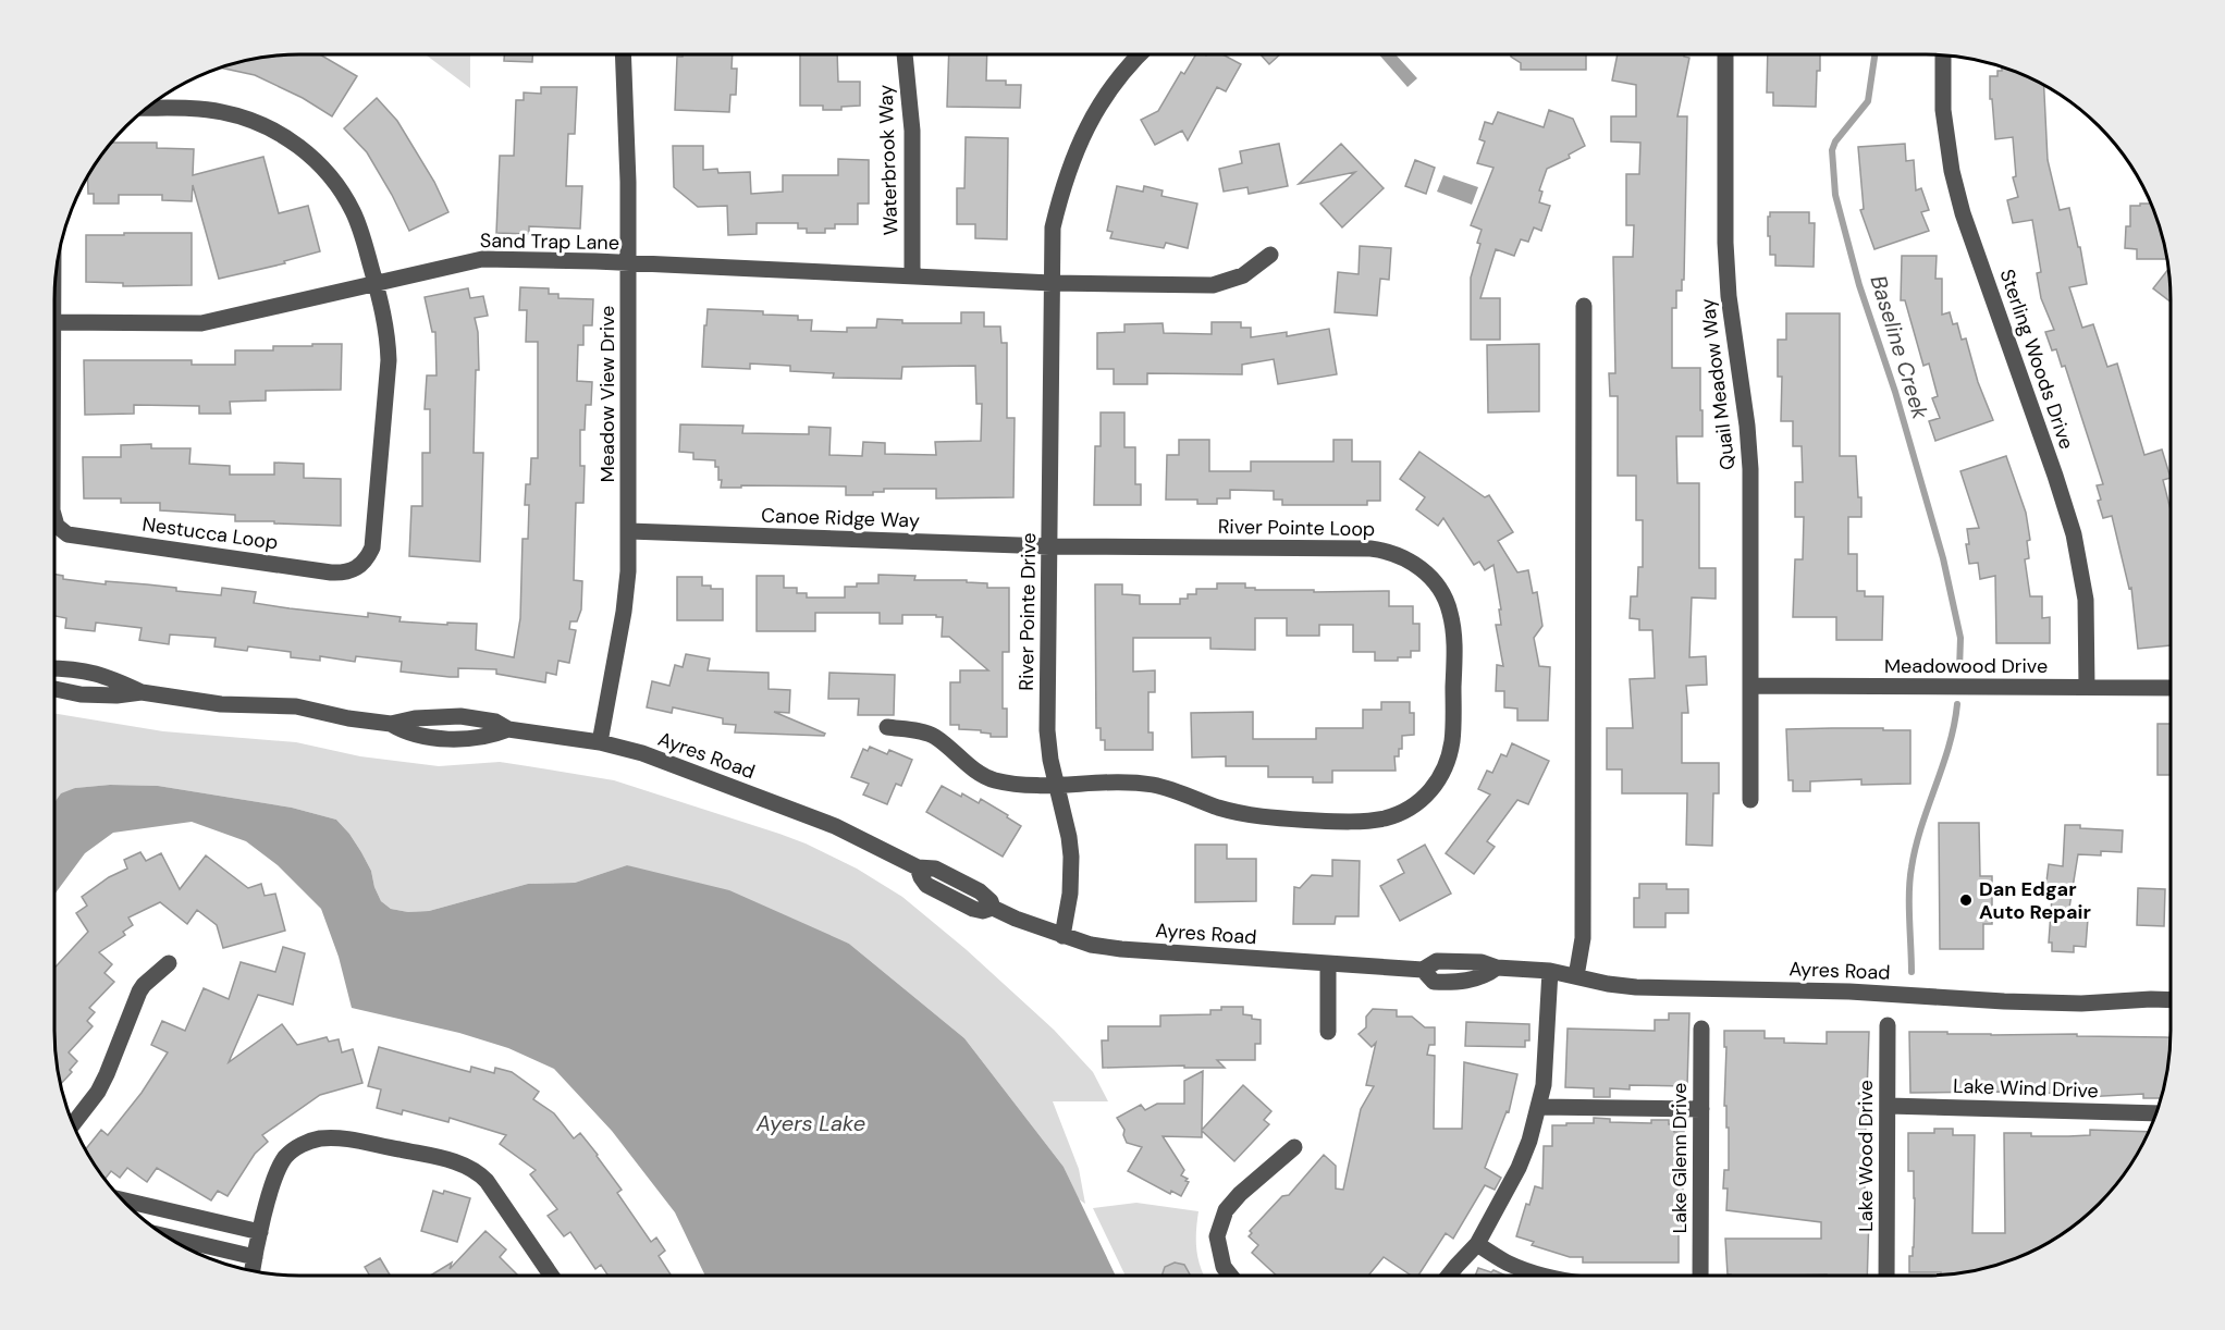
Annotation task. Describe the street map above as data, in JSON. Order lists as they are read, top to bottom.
{
  "streets": {
    "street": [
      "Waterbrook Way",
      "Sand Trap Lane",
      "Sterling Woods Drive",
      "Quail Meadow Way",
      "Meadow View Drive",
      "Canoe Ridge Way",
      "River Pointe Loop",
      "Nestucca Loop",
      "River Pointe Drive",
      "Meadowood Drive",
      "Ayres Road",
      "Lake Wind Drive",
      "Lake Wood Drive",
      "Lake Glenn Drive"
    ]
  },
  "crossings": [
    ["Waterbrook Way", "Sand Trap Lane"],
    ["Sand Trap Lane", "Meadow View Drive"],
    ["Sand Trap Lane", "Nestucca Loop"],
    ["Sand Trap Lane", "River Pointe Drive"],
    ["Sterling Woods Drive", "Meadowood Drive"],
    ["Quail Meadow Way", "Meadowood Drive"],
    ["Meadow View Drive", "Canoe Ridge Way"],
    ["Meadow View Drive", "Ayres Road"],
    ["Canoe Ridge Way", "River Pointe Loop"],
    ["Canoe Ridge Way", "River Pointe Drive"],
    ["River Pointe Loop", "River Pointe Drive"],
    ["River Pointe Drive", "Ayres Road"],
    ["Lake Wind Drive", "Lake Wood Drive"]
  ],
  "water": ["Baseline Creek", "Ayers Lake"],
  "places": ["Dan Edgar Auto Repair"]
}
